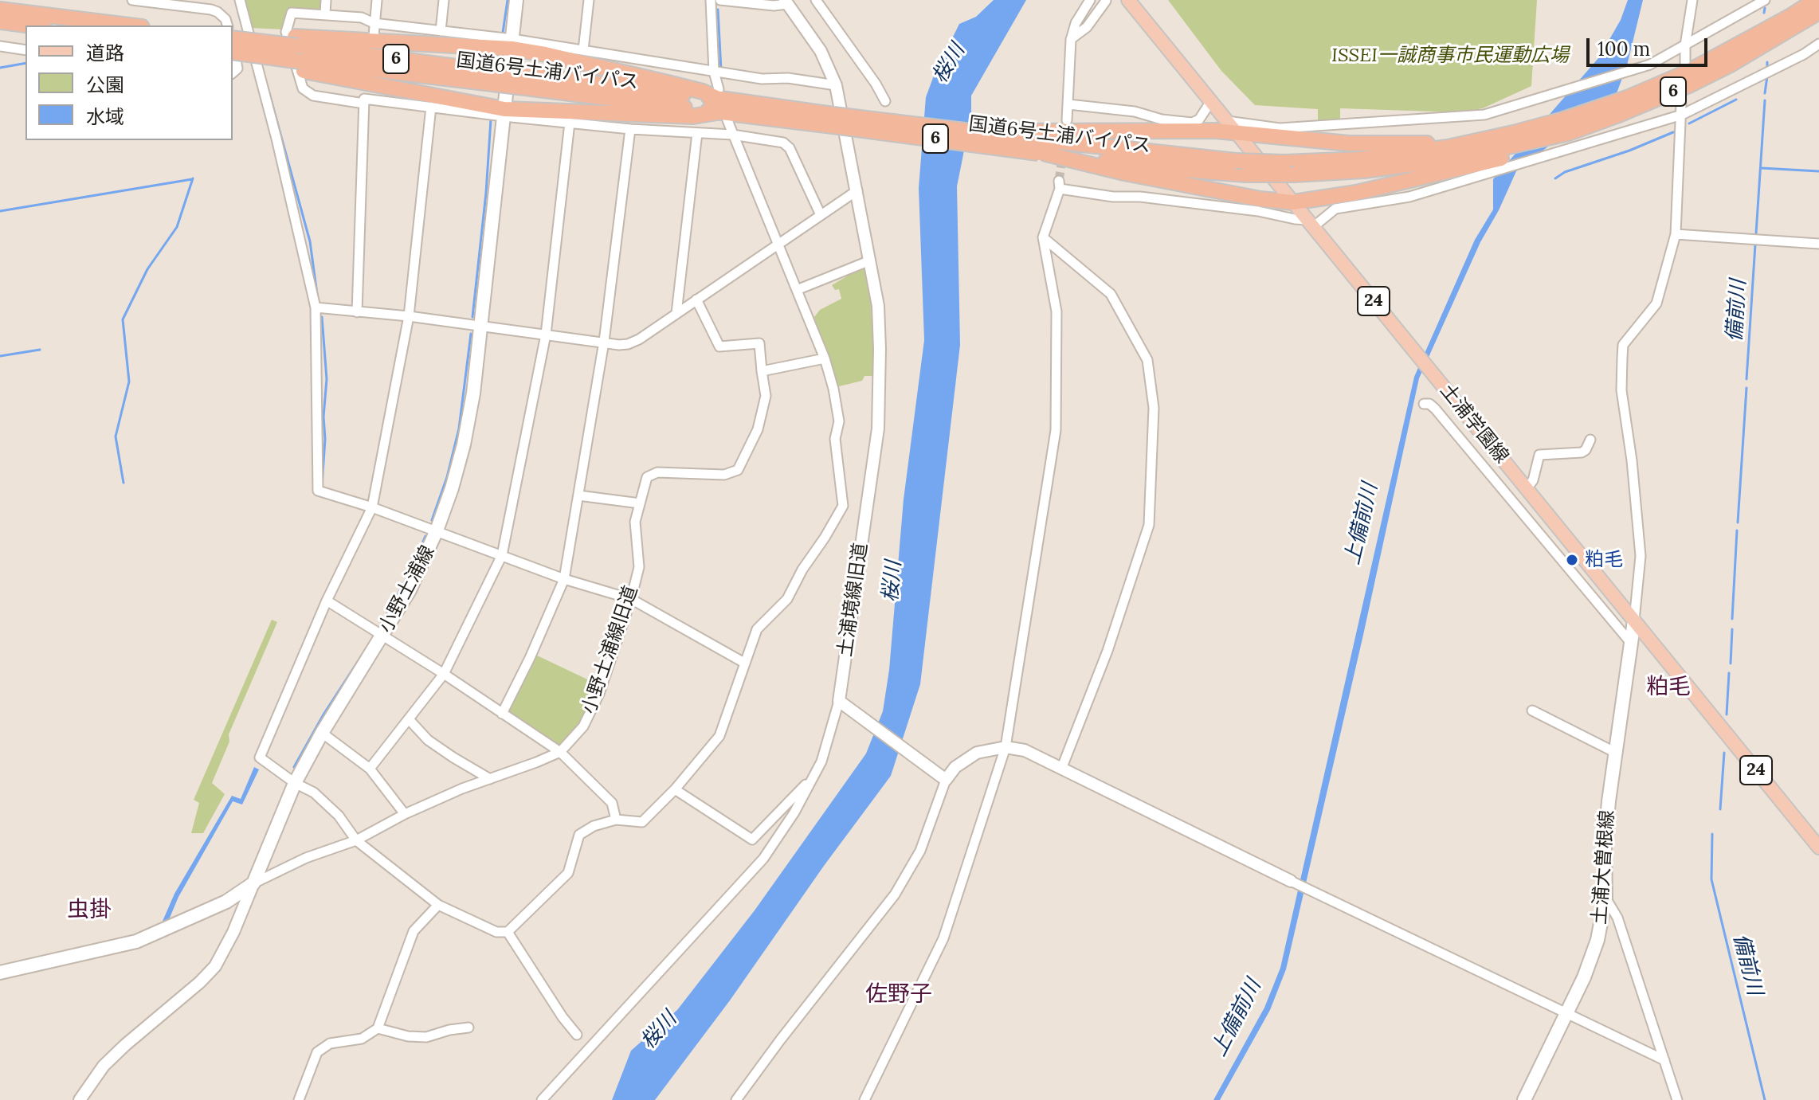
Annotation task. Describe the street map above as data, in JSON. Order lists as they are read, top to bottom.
{
  "streets": {
    "highway": ["6", "国道6号土浦バイパス"],
    "main road": [
      "24",
      "土浦学園線",
      "小野土浦線",
      "土浦大曽根線"
    ],
    "street": ["土浦境線旧道", "小野土浦線旧道"]
  },
  "crossings": [
    ["土浦学園線", "土浦大曽根線"],
    ["小野土浦線", "小野土浦線旧道"]
  ],
  "districts": ["粕毛", "虫掛", "佐野子"],
  "water": ["桜川", "備前川", "上備前川"],
  "parks": ["ISSEI一誠商事市民運動広場"],
  "places": ["粕毛"],
  "legend": ["道路", "公園", "水域"],
  "scale_bar": "100 m"
}
